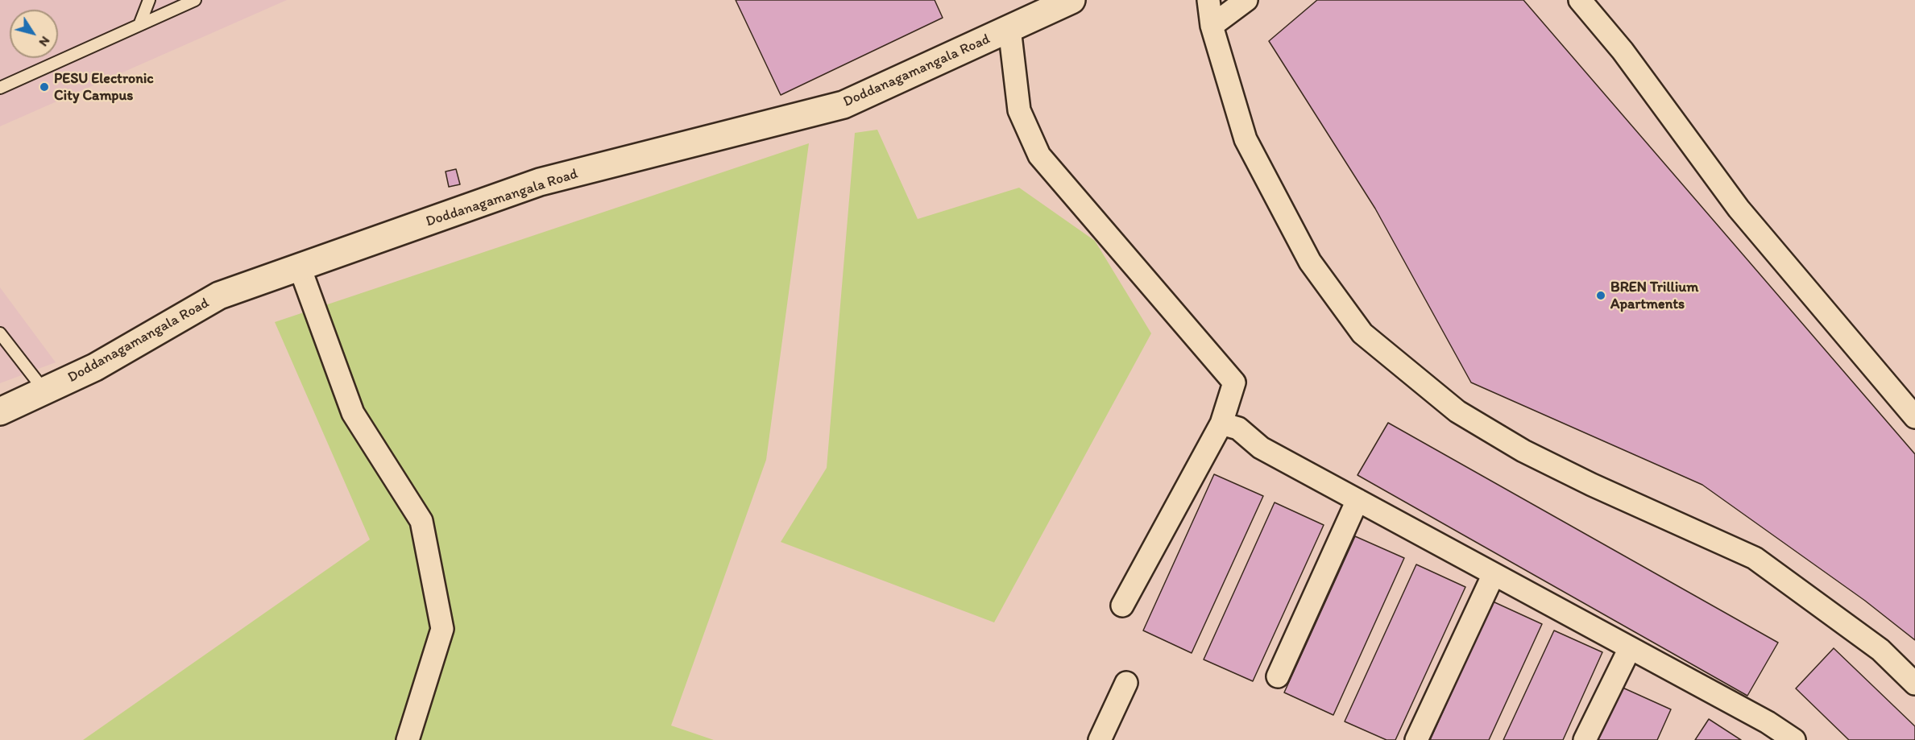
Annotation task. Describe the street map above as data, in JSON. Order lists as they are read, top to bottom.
{
  "streets": {
    "street": ["Doddanagamangala Road"]
  },
  "places": ["PESU Electronic City Campus", "BREN Trillium Apartments"],
  "north": "bottom right"
}
